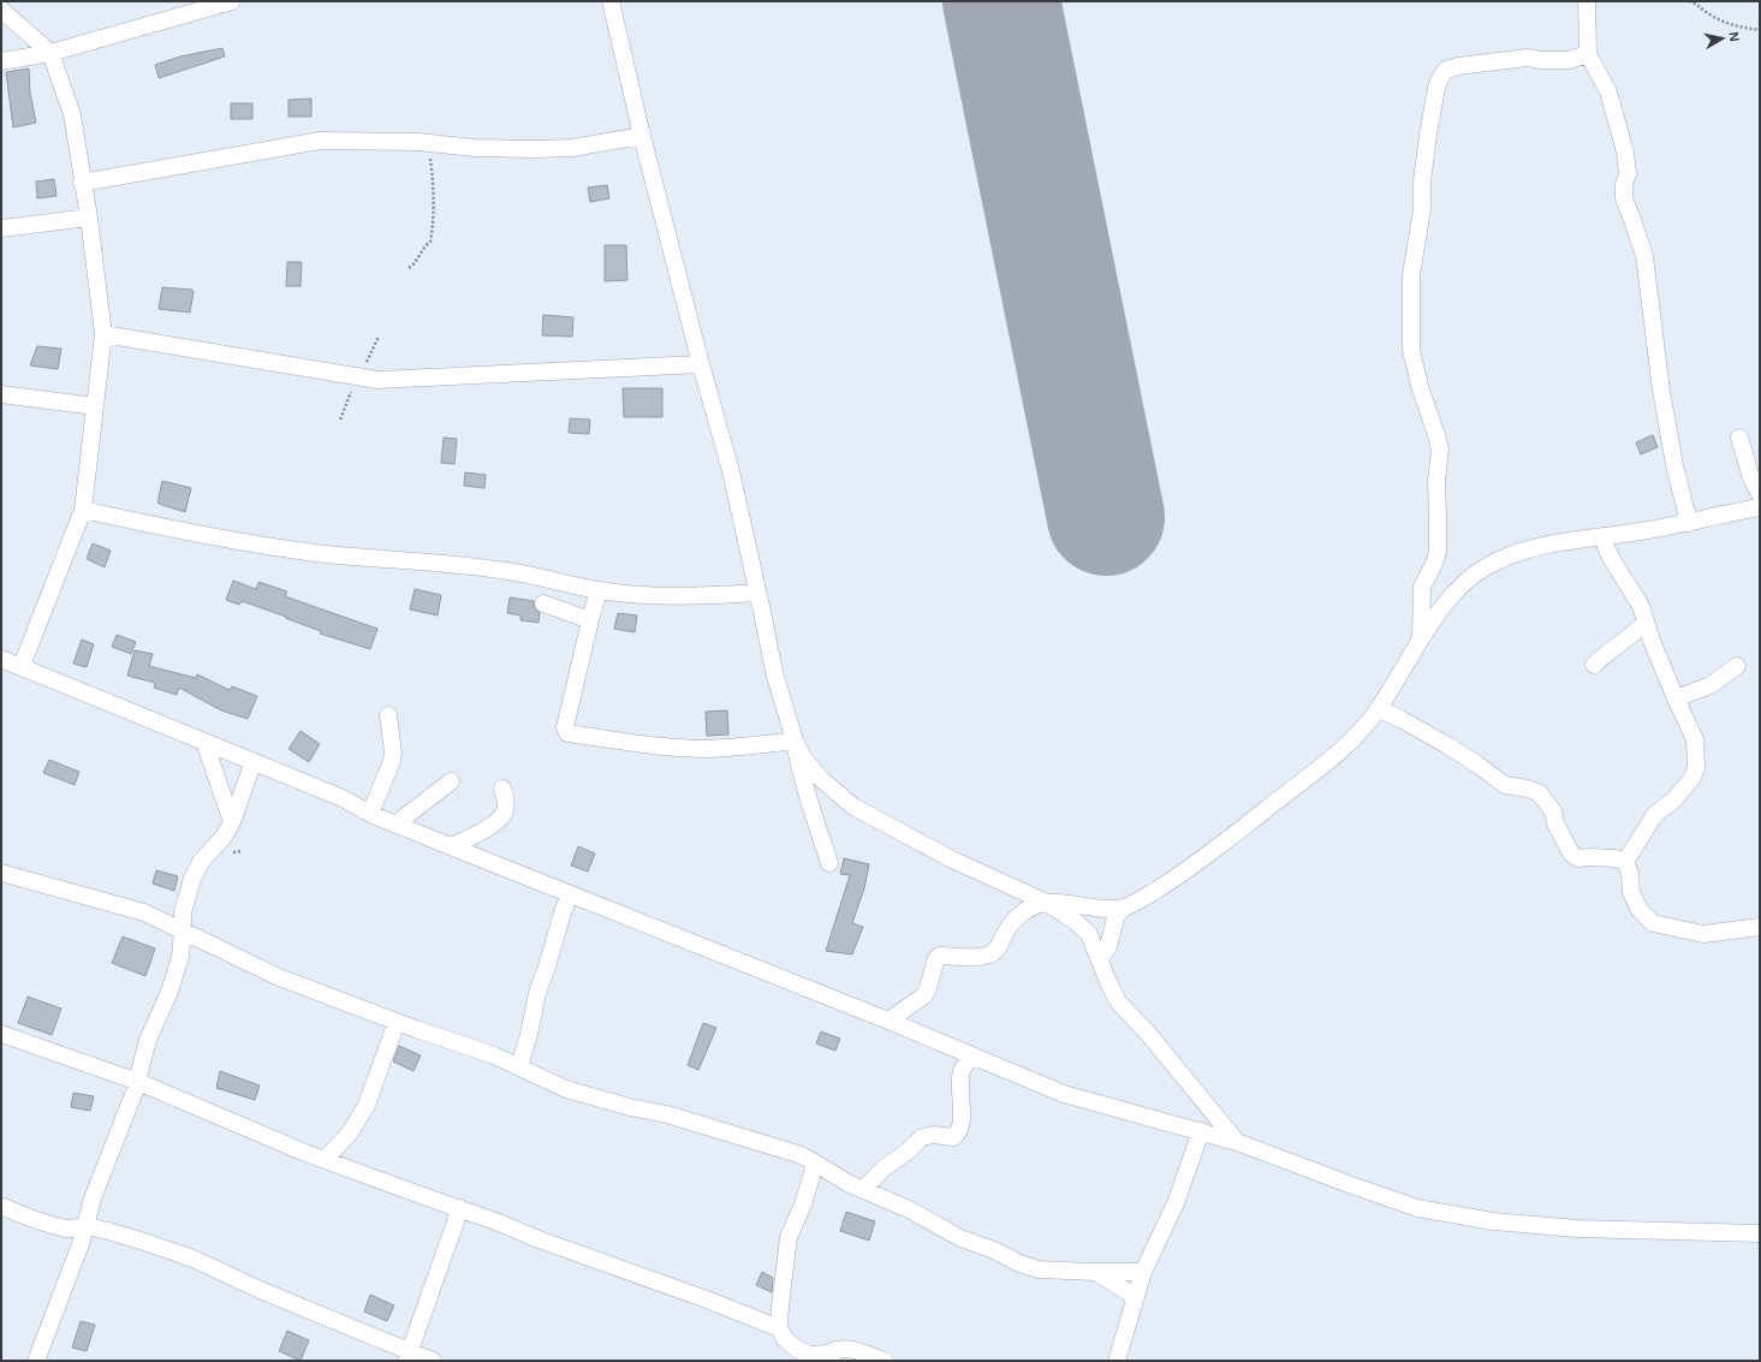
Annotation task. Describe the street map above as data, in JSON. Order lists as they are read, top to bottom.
{
  "north": "right"
}
